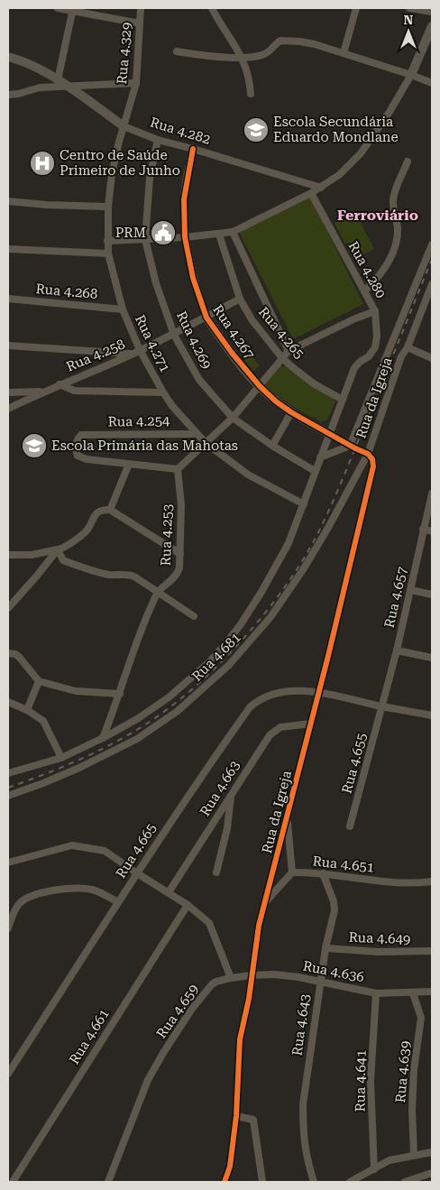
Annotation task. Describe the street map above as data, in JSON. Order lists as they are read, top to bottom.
{
  "streets": {
    "street": [
      "Rua 4.329",
      "Rua 4.282",
      "Rua 4.280",
      "Rua 4.268",
      "Rua 4.267",
      "Rua 4.265",
      "Rua 4.269",
      "Rua 4.271",
      "Rua 4.258",
      "Rua da Igreja",
      "Rua 4.254",
      "Rua 4.253",
      "Rua 4.657",
      "Rua 4.681",
      "Rua 4.655",
      "Rua 4.663",
      "Rua 4.665",
      "Rua 4.651",
      "Rua 4.649",
      "Rua 4.636",
      "Rua 4.659",
      "Rua 4.643",
      "Rua 4.661",
      "Rua 4.639",
      "Rua 4.641"
    ]
  },
  "crossings": [
    ["Rua 4.329", "Rua 4.282"],
    ["Rua 4.329", "Rua 4.271"],
    ["Rua 4.282", "Rua 4.267"],
    ["Rua 4.282", "Rua 4.269"],
    ["Rua 4.282", "Rua 4.271"],
    ["Rua 4.268", "Rua 4.271"],
    ["Rua 4.267", "Rua 4.258"],
    ["Rua 4.265", "Rua 4.258"],
    ["Rua 4.269", "Rua 4.258"],
    ["Rua 4.271", "Rua 4.258"],
    ["Rua 4.271", "Rua 4.254"],
    ["Rua da Igreja", "Rua 4.681"],
    ["Rua da Igreja", "Rua 4.663"],
    ["Rua da Igreja", "Rua 4.665"],
    ["Rua da Igreja", "Rua 4.651"],
    ["Rua da Igreja", "Rua 4.636"],
    ["Rua 4.254", "Rua 4.253"],
    ["Rua 4.657", "Rua 4.655"],
    ["Rua 4.657", "Rua 4.665"],
    ["Rua 4.655", "Rua 4.665"],
    ["Rua 4.651", "Rua 4.643"],
    ["Rua 4.649", "Rua 4.643"],
    ["Rua 4.636", "Rua 4.659"],
    ["Rua 4.636", "Rua 4.643"],
    ["Rua 4.636", "Rua 4.639"],
    ["Rua 4.636", "Rua 4.641"]
  ],
  "districts": ["Ferroviário"],
  "places": {
    "school or university": ["Escola Secundária Eduardo Mondlane", "Escola Primária das Mahotas"],
    "hospital": ["Centro de Saúde Primeiro de Junho"],
    "public building": ["PRM"]
  },
  "north": "top"
}
